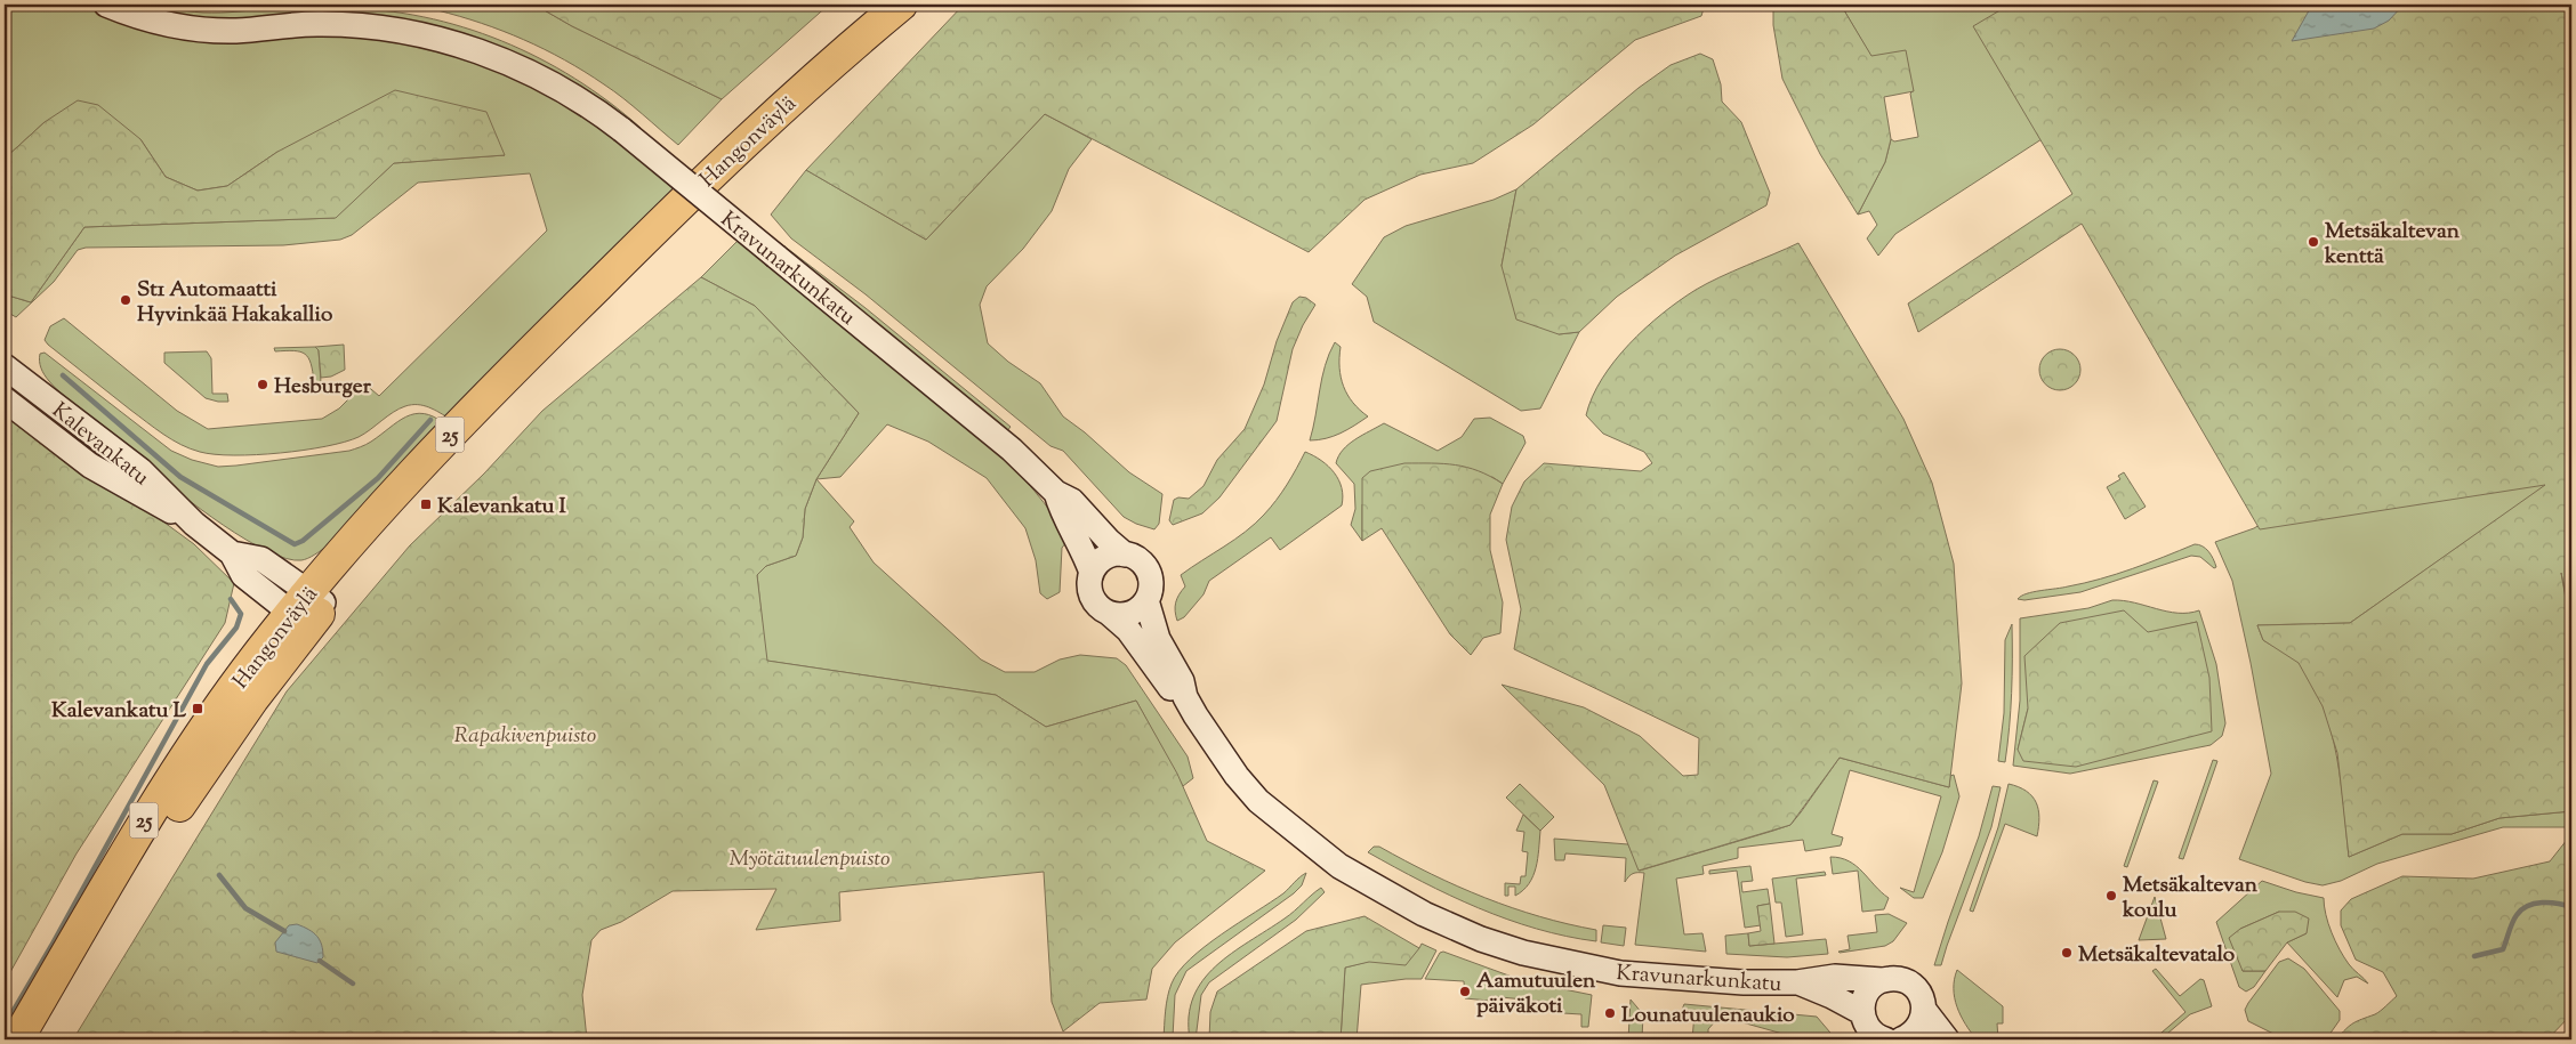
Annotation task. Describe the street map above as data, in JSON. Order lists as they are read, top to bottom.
{
  "streets": {
    "highway": ["Hangonväylä", "25"],
    "street": ["Kravunarkunkatu", "Kalevankatu"]
  },
  "crossings": [
    ["Hangonväylä", "Kalevankatu"]
  ],
  "parks": ["Rapakivenpuisto", "Myötätuulenpuisto"],
  "places": {
    "other": [
      "Metsäkaltevan kenttä",
      "St1 Automaatti Hyvinkää Hakakallio",
      "Hesburger",
      "Metsäkaltevan koulu",
      "Metsäkaltevatalo",
      "Aamutuulen päiväkoti",
      "Lounatuulenaukio"
    ],
    "transit": ["Kalevankatu I", "Kalevankatu L"]
  }
}
